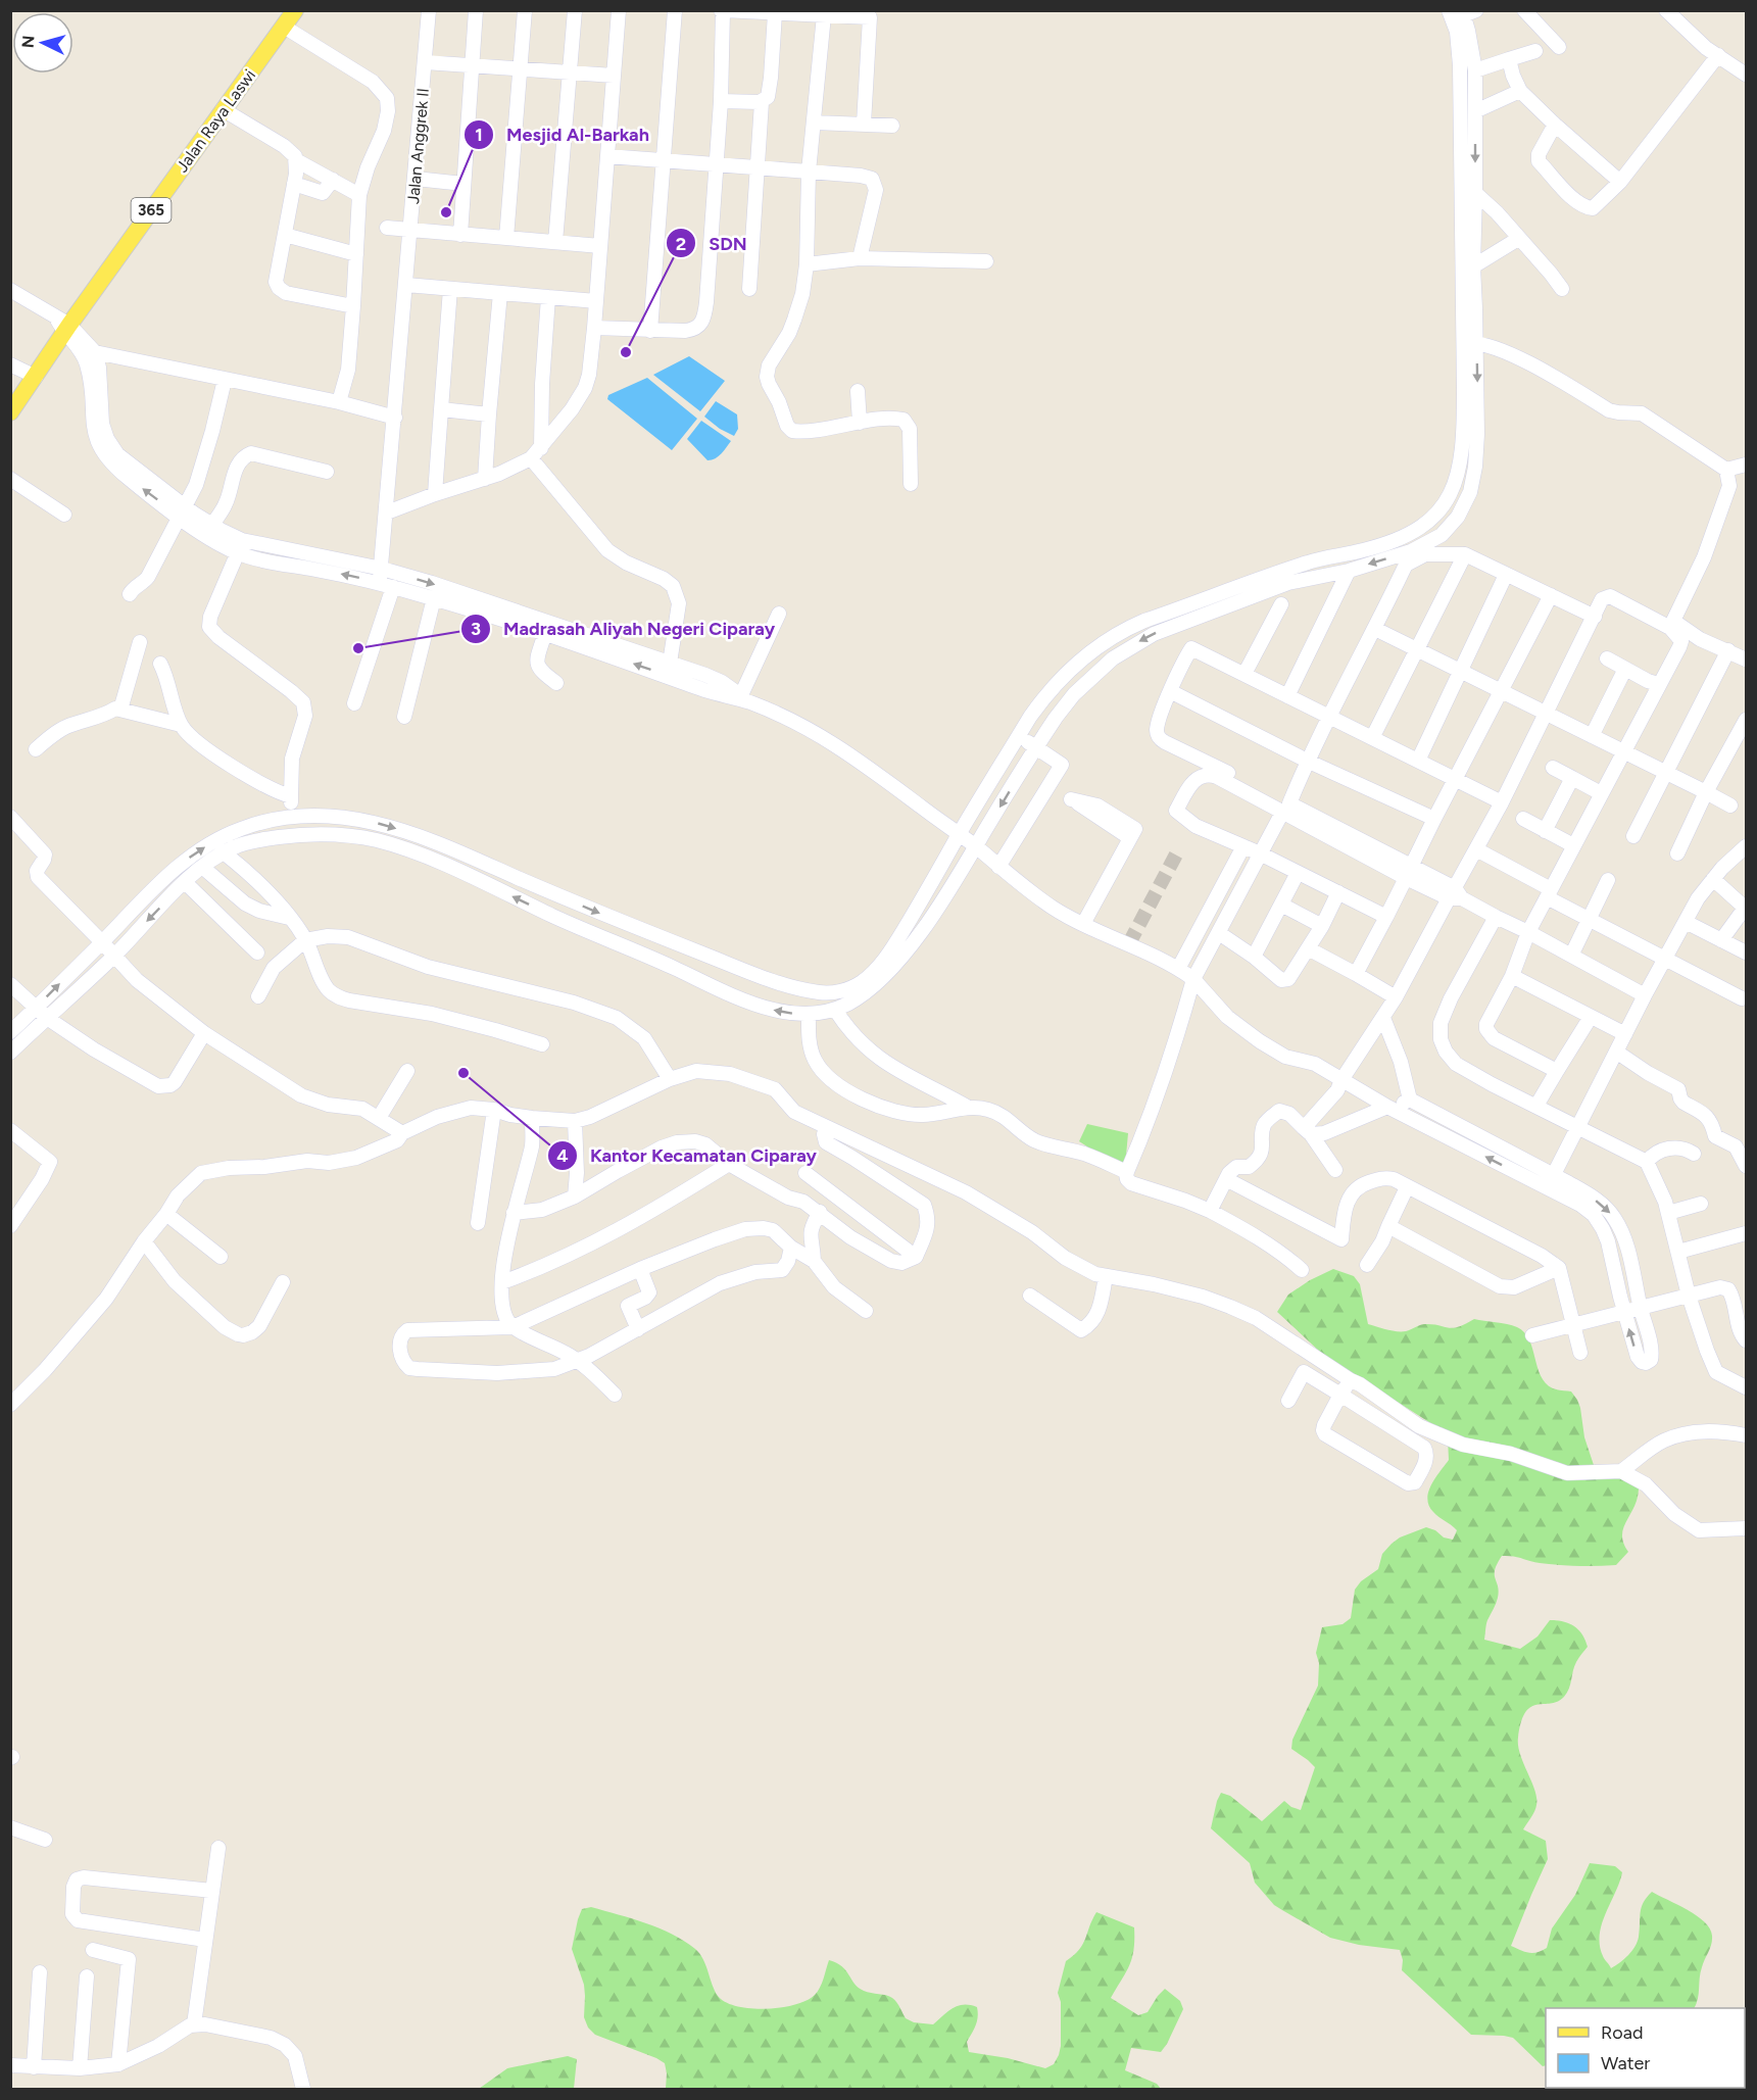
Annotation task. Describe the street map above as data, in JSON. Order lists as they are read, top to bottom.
{
  "streets": {
    "main road": ["Jalan Raya Laswi", "365"],
    "street": ["Jalan Anggrek II"]
  },
  "places": [
    "Mesjid Al-Barkah",
    "SDN",
    "Madrasah Aliyah Negeri Ciparay",
    "Kantor Kecamatan Ciparay"
  ],
  "legend": ["Road", "Water"],
  "north": "left"
}
